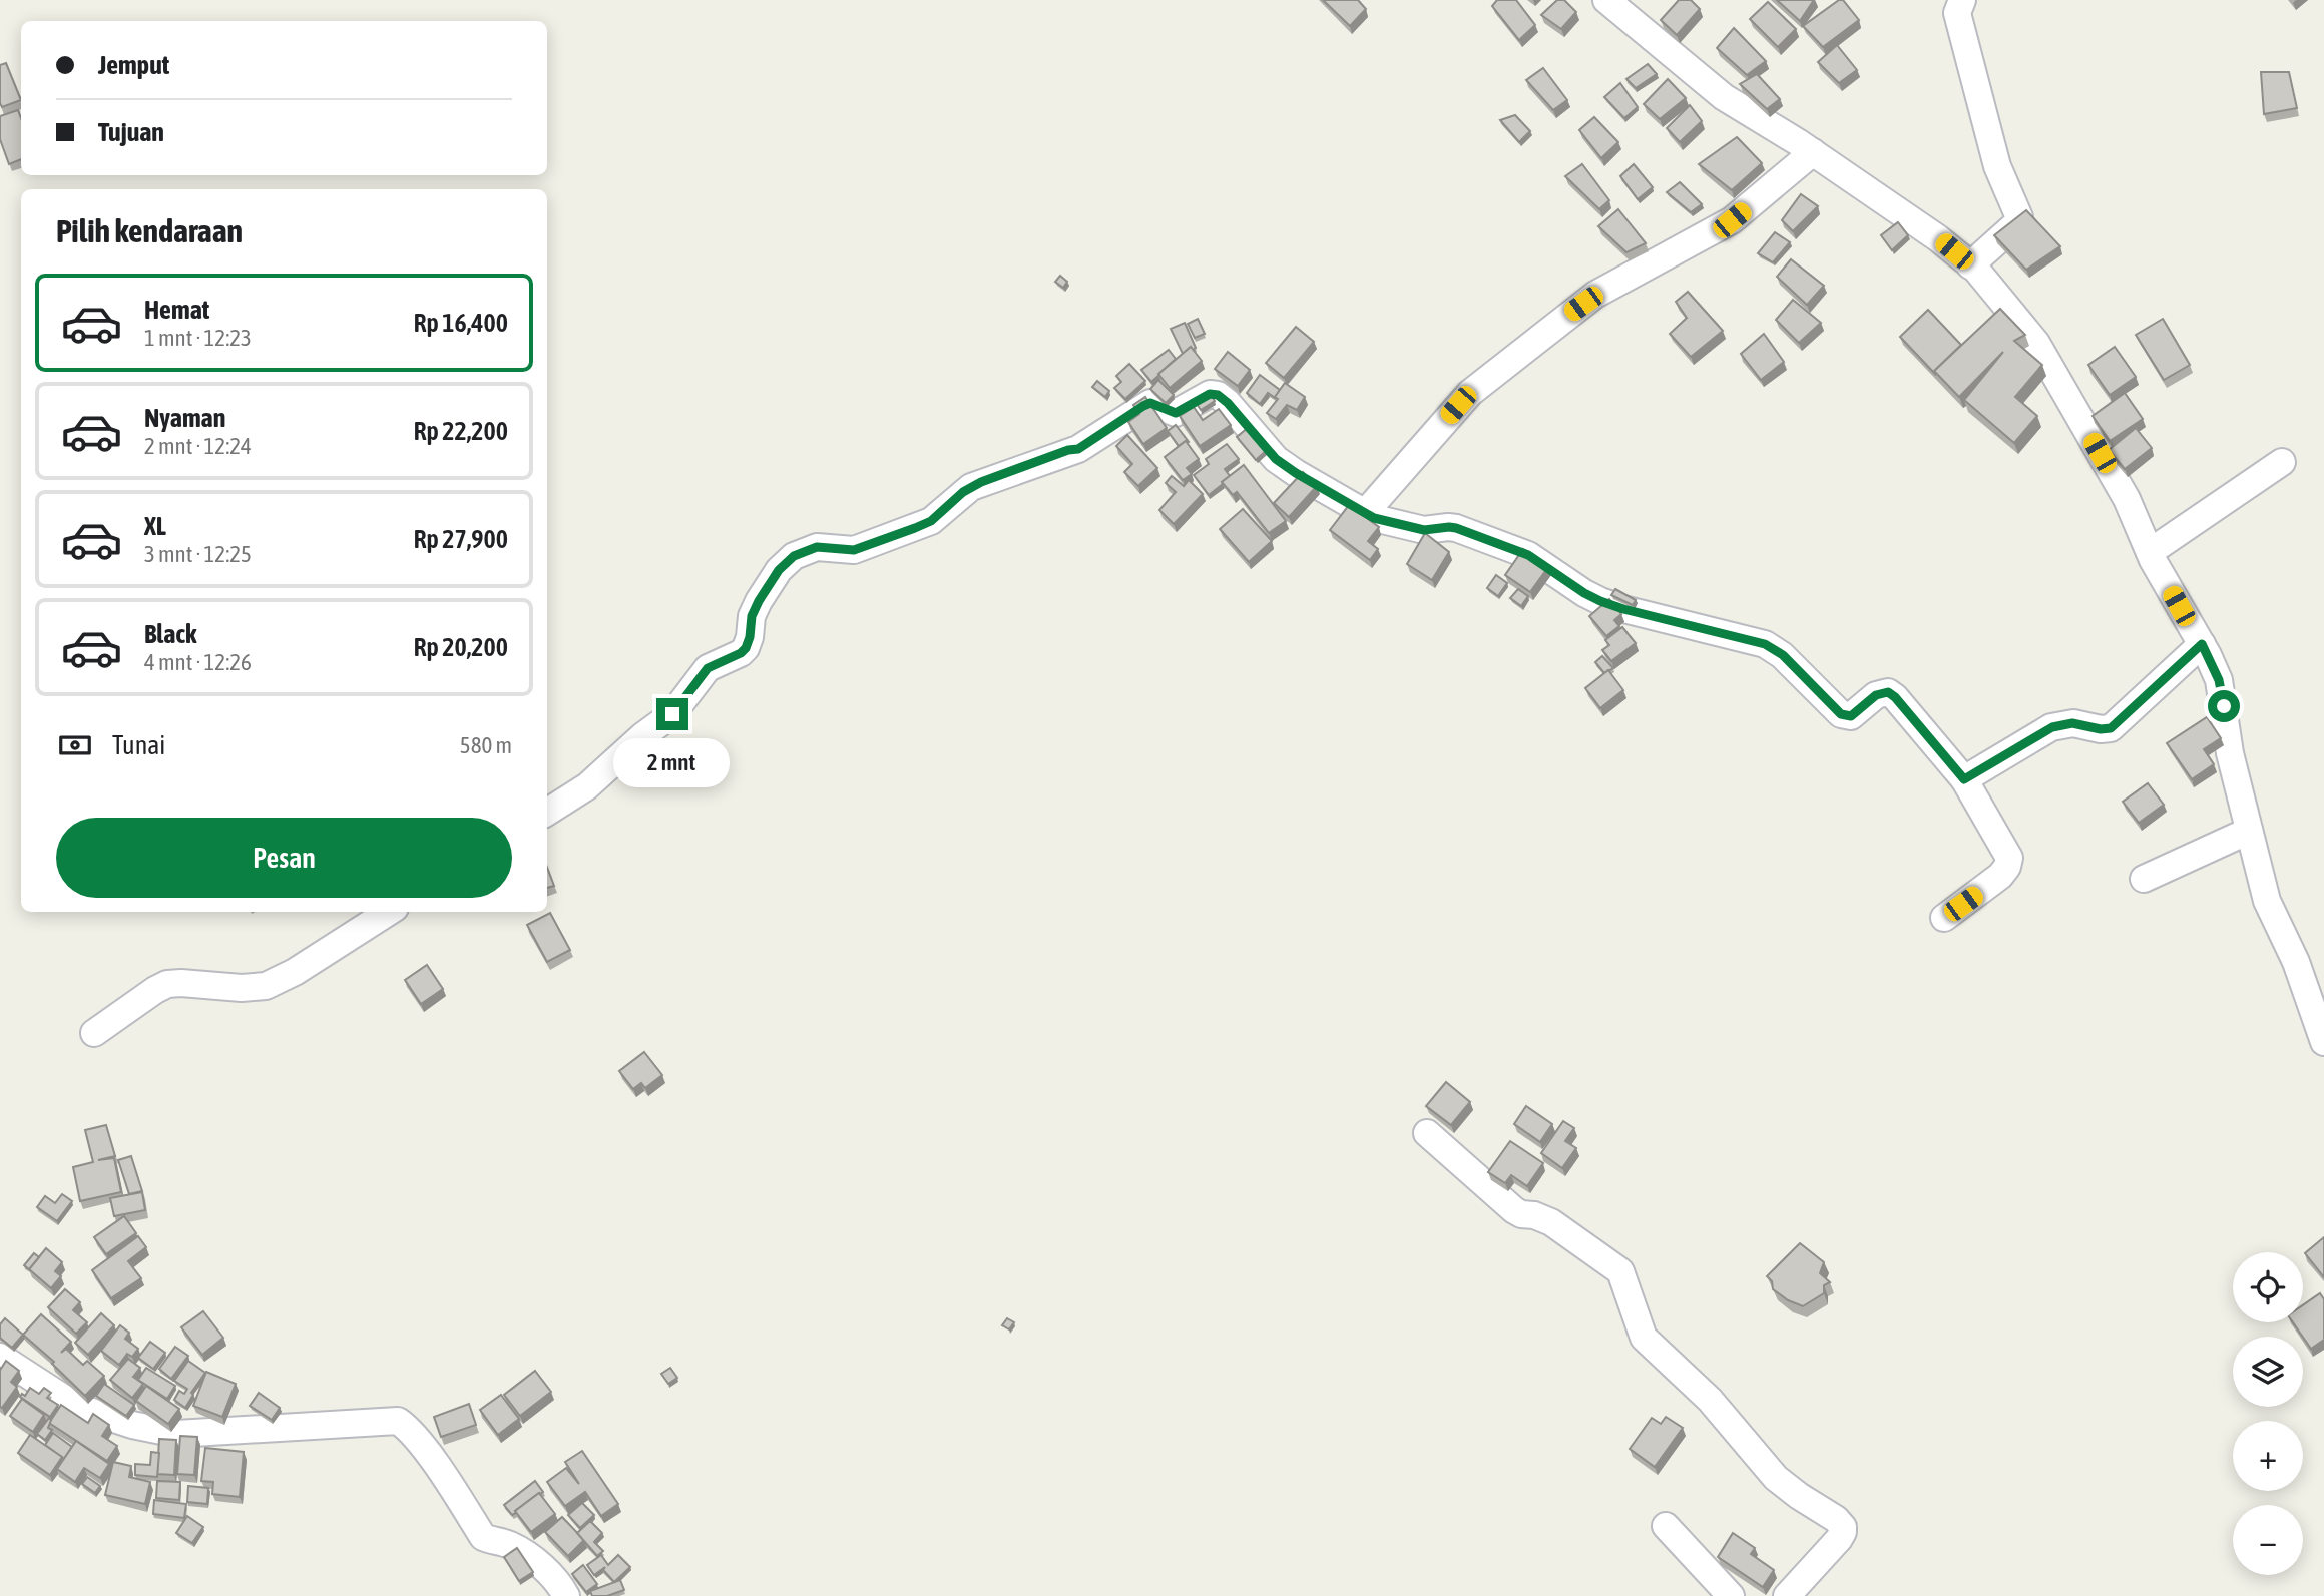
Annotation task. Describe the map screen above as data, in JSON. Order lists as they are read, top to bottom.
{
  "page": {
    "banner": ["Jemput", "Tujuan"],
    "heading": "Pilih kendaraan",
    "list": [
      {
        "name": "Hemat",
        "note": "1 mnt · 12:23",
        "value": "Rp 16,400"
      },
      {
        "name": "Nyaman",
        "note": "2 mnt · 12:24",
        "value": "Rp 22,200"
      },
      {
        "name": "XL",
        "note": "3 mnt · 12:25",
        "value": "Rp 27,900"
      },
      {
        "name": "Black",
        "note": "4 mnt · 12:26",
        "value": "Rp 20,200"
      }
    ],
    "pay": ["Tunai", "580 m"],
    "bubble": "2 mnt",
    "buttons": "Pesan",
    "map_buttons": ["+", "−"]
  }
}
